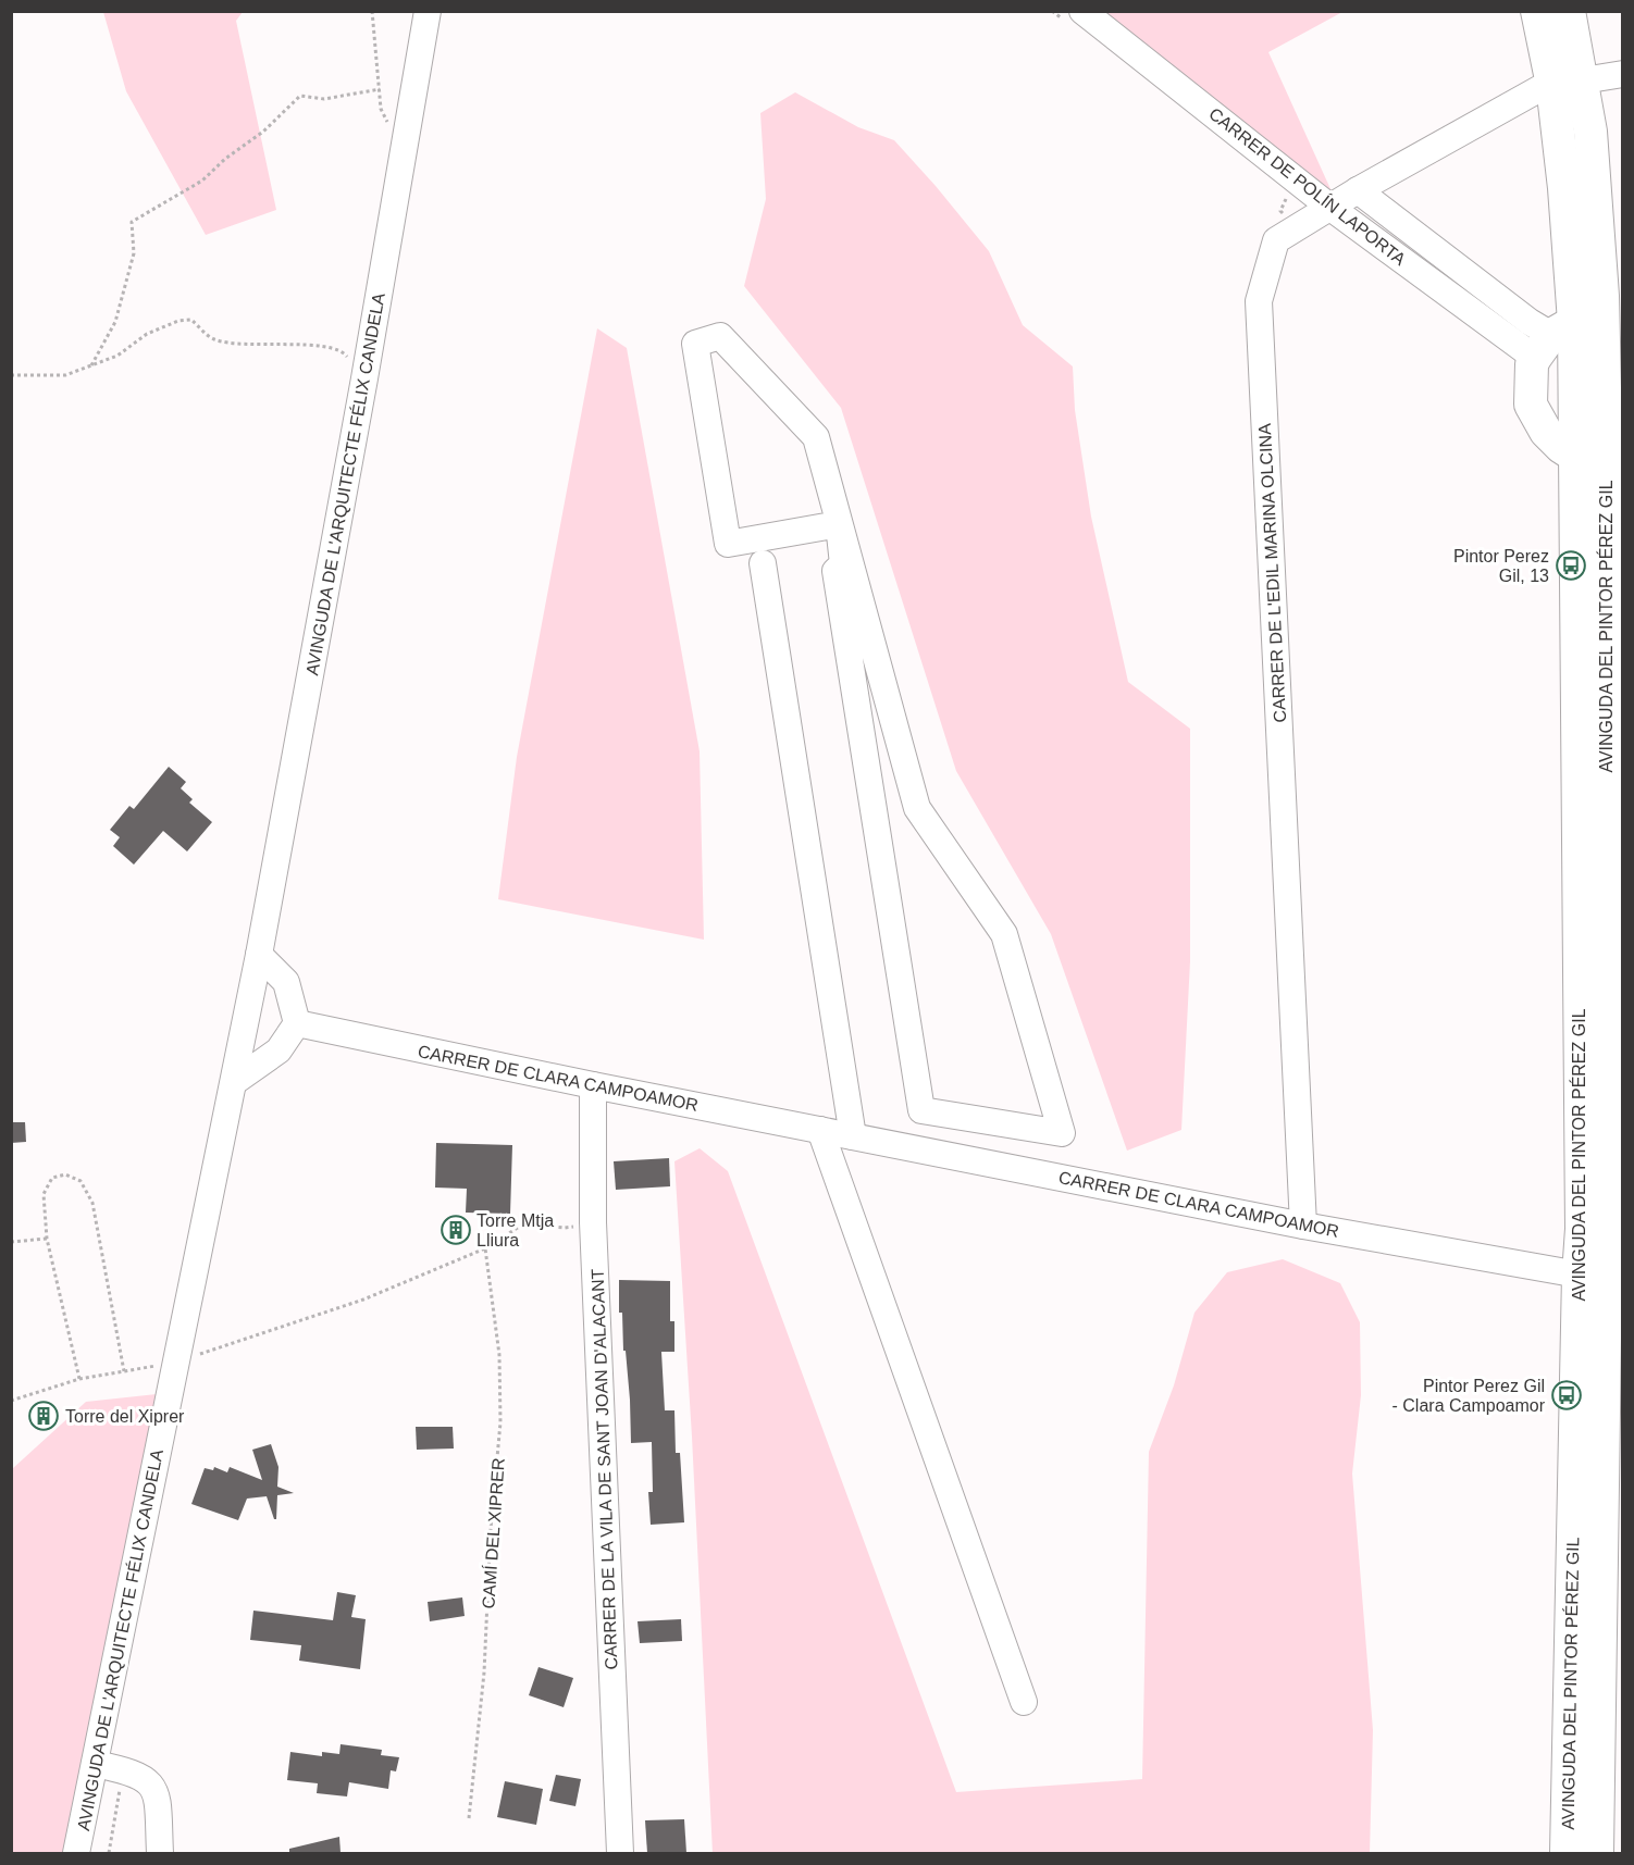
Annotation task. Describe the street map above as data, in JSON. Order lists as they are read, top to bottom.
{
  "streets": {
    "main road": ["AVINGUDA DEL PINTOR PÉREZ GIL"],
    "street": [
      "CARRER DE POLÍN LAPORTA",
      "AVINGUDA DE L'ARQUITECTE FÉLIX CANDELA",
      "CARRER DE L'EDIL MARINA OLCINA",
      "CARRER DE CLARA CAMPOAMOR",
      "CARRER DE LA VILA DE SANT JOAN D'ALACANT"
    ],
    "path": ["CAMÍ DEL XIPRER"]
  },
  "crossings": [
    ["CARRER DE POLÍN LAPORTA", "CARRER DE L'EDIL MARINA OLCINA"],
    ["CARRER DE POLÍN LAPORTA", "AVINGUDA DEL PINTOR PÉREZ GIL"],
    ["CARRER DE L'EDIL MARINA OLCINA", "AVINGUDA DEL PINTOR PÉREZ GIL"],
    ["CARRER DE L'EDIL MARINA OLCINA", "CARRER DE CLARA CAMPOAMOR"],
    ["AVINGUDA DEL PINTOR PÉREZ GIL", "CARRER DE CLARA CAMPOAMOR"],
    ["CARRER DE CLARA CAMPOAMOR", "CARRER DE LA VILA DE SANT JOAN D'ALACANT"]
  ],
  "places": {
    "bus stop": ["Pintor Perez Gil, 13", "Pintor Perez Gil - Clara Campoamor"],
    "building": ["Torre Mtja Lliura", "Torre del Xiprer"]
  }
}
